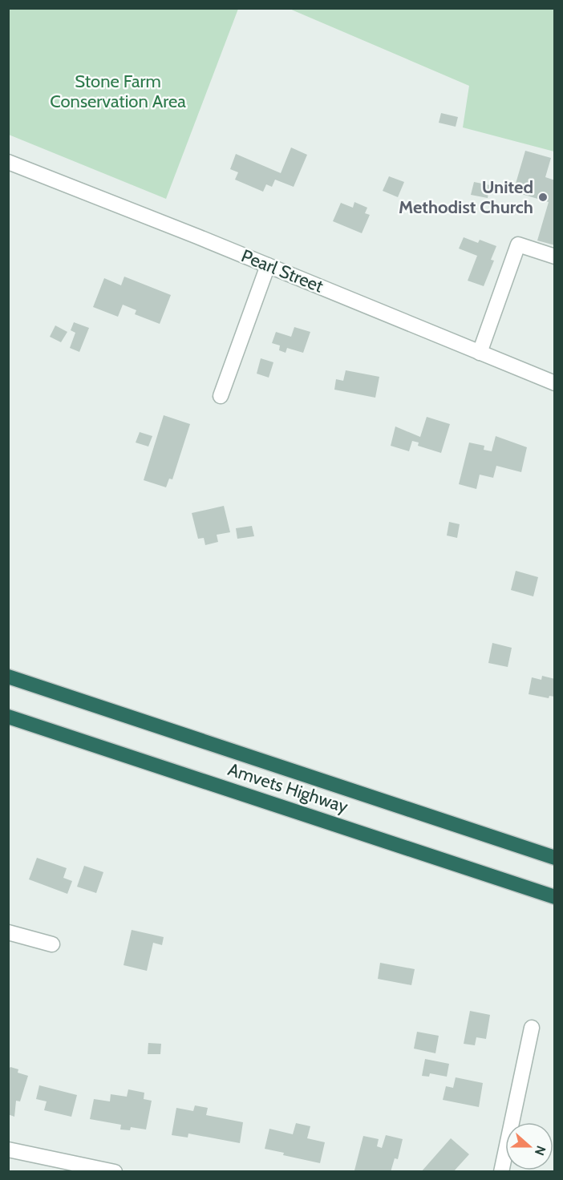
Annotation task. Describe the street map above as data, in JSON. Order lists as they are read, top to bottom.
{
  "streets": {
    "highway": ["Amvets Highway"],
    "street": ["Pearl Street"]
  },
  "parks": ["Stone Farm Conservation Area"],
  "places": ["United Methodist Church"],
  "north": "right"
}
